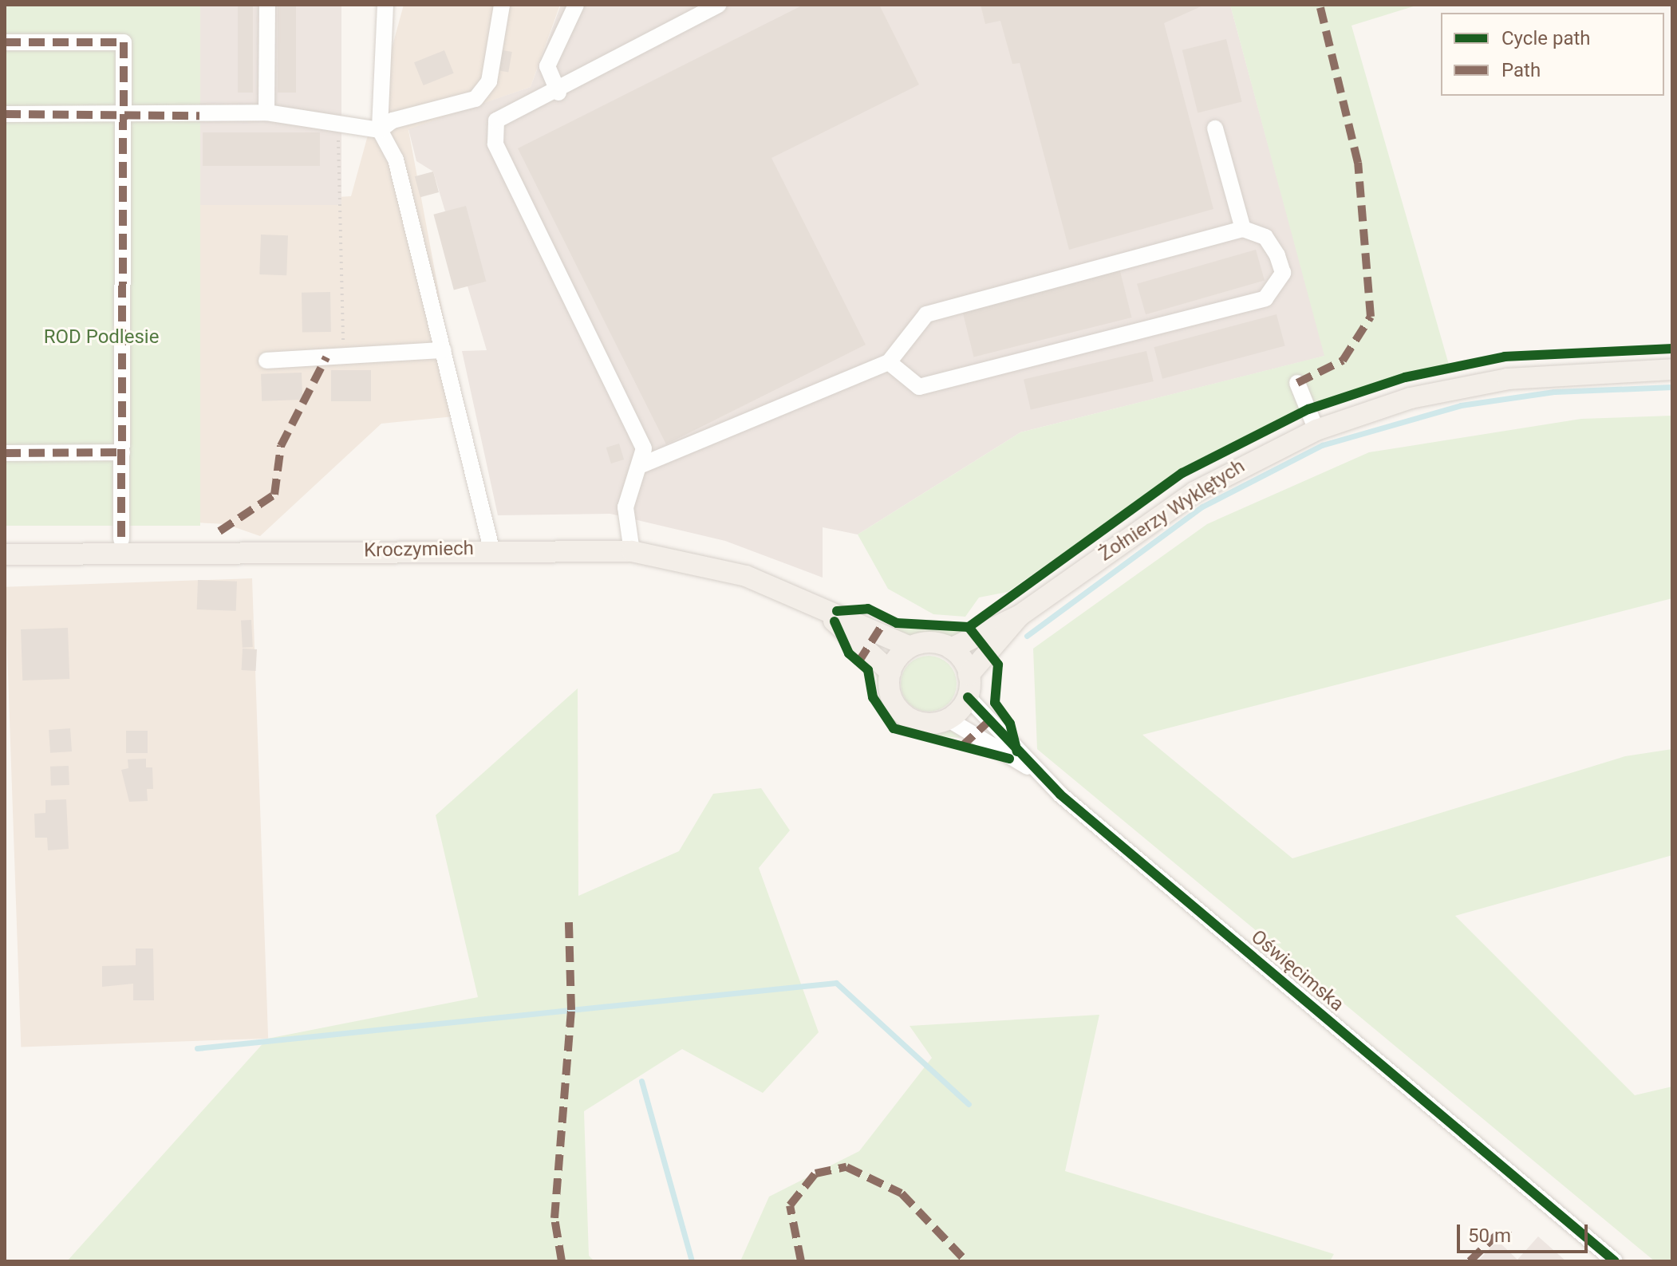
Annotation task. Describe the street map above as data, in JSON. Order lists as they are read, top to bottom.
{
  "streets": {
    "main road": ["Żołnierzy Wyklętych", "Kroczymiech"],
    "street": ["Oświęcimska"]
  },
  "crossings": [
    ["Żołnierzy Wyklętych", "Kroczymiech"],
    ["Żołnierzy Wyklętych", "Oświęcimska"],
    ["Kroczymiech", "Oświęcimska"]
  ],
  "parks": ["ROD Podlesie"],
  "legend": ["Cycle path", "Path"],
  "scale_bar": "50 m"
}
